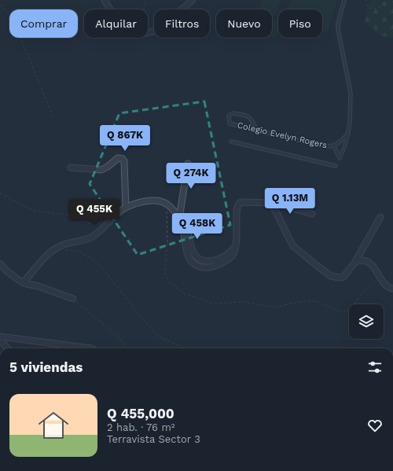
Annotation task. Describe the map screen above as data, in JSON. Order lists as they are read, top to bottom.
{
  "streets": {
    "lane": ["Colegio Evelyn Rogers"]
  },
  "page": {
    "chip": [
      "Comprar",
      "Alquilar",
      "Filtros",
      "Nuevo",
      "Piso"
    ],
    "price": [
      "Q 867K",
      "Q 274K",
      "Q 1.13M",
      "Q 455K",
      "Q 458K"
    ],
    "heading": "5 viviendas",
    "list": [
      {
        "name": "Q 455,000",
        "note": "2 hab. · 76 m² · Terravista Sector 3"
      }
    ]
  }
}
